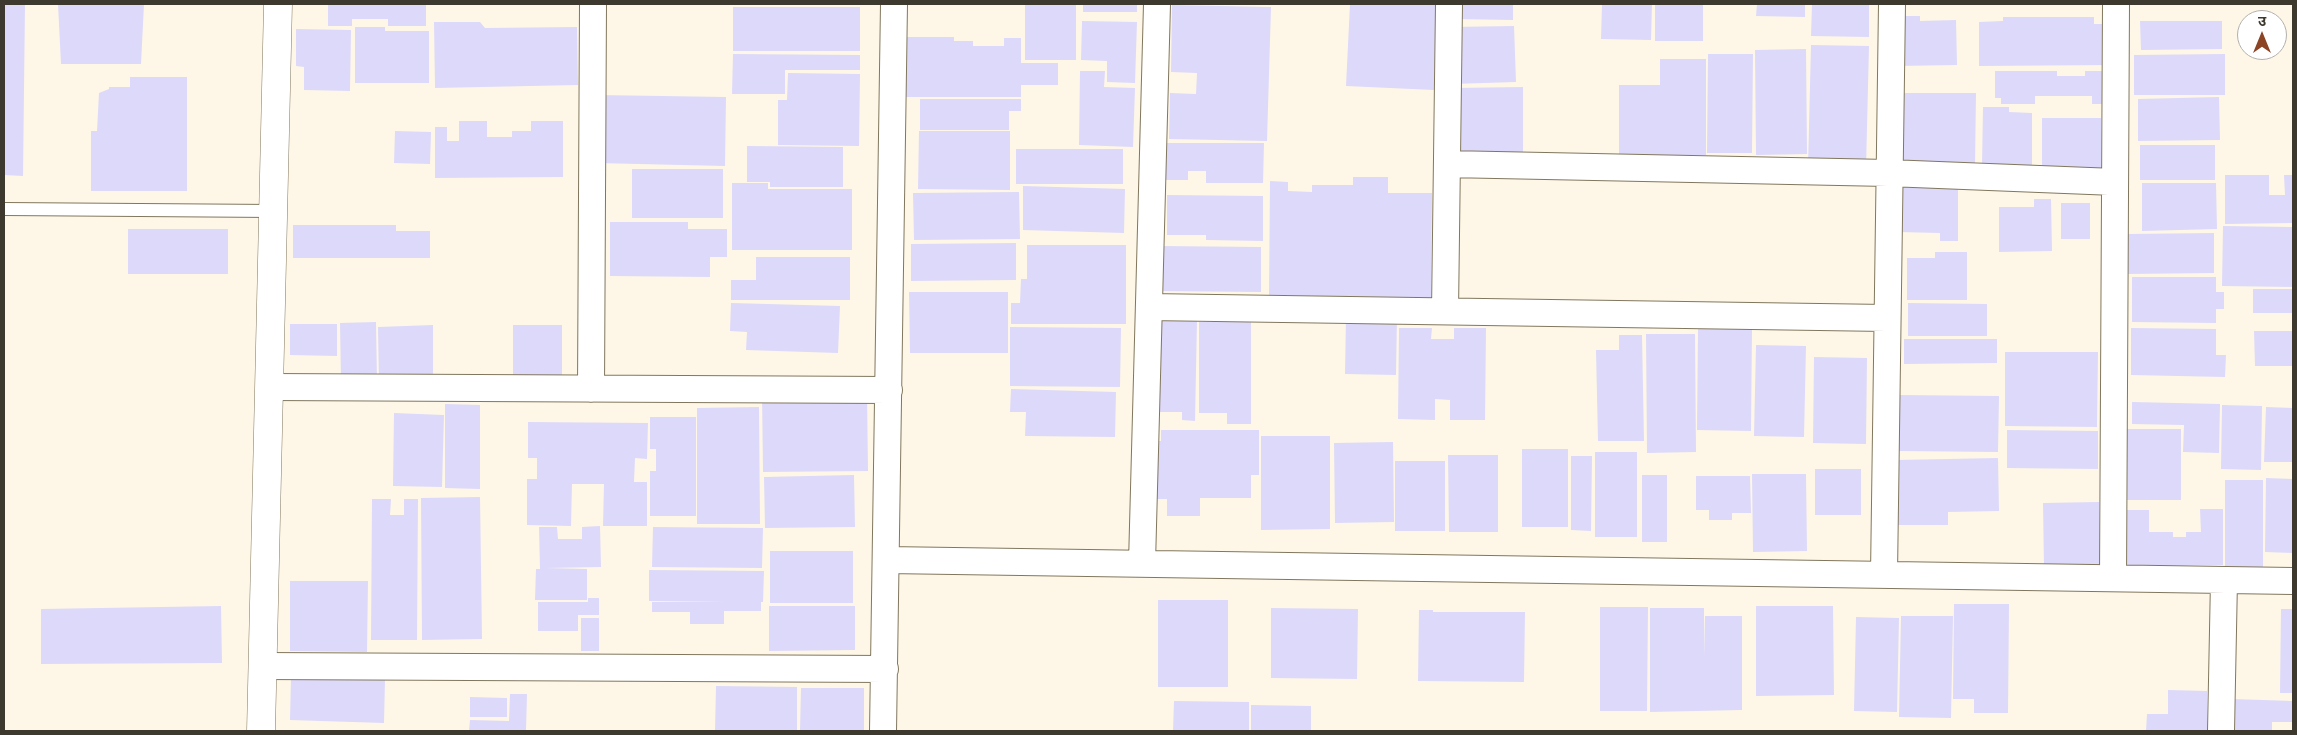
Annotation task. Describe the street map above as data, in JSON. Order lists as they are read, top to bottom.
{
  "north": "top"
}
